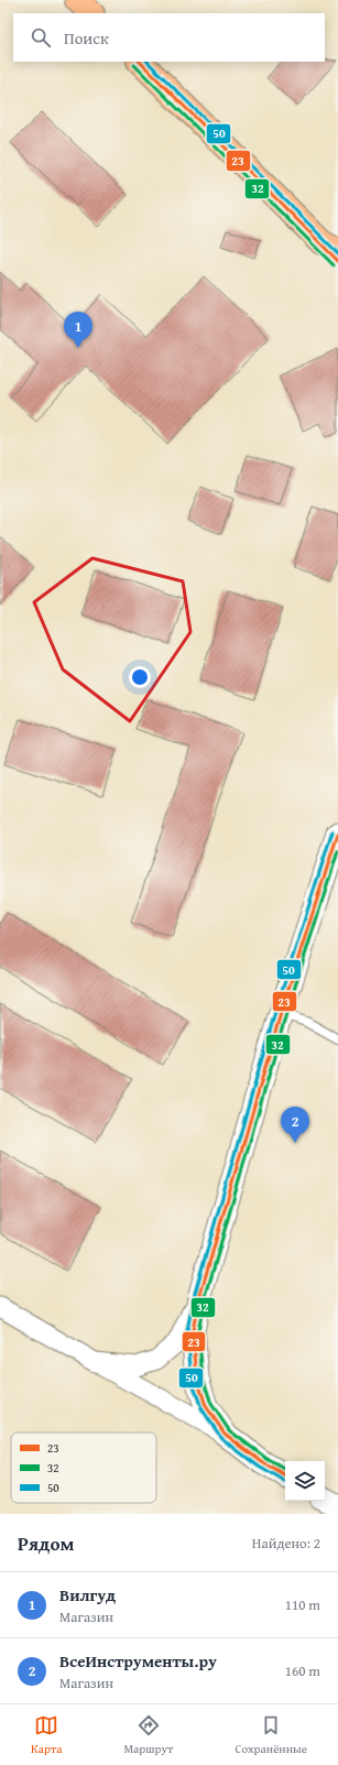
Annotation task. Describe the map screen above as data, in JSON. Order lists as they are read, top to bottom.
{
  "lines": ["transit line 23", "transit line 50", "transit line 32"],
  "legend": ["23", "32", "50"],
  "page": {
    "search": "Поиск",
    "pins": ["1", "2"],
    "heading": ["Рядом", "Найдено: 2"],
    "list": [
      {
        "mark": "1",
        "name": "Вилгуд",
        "note": "Магазин",
        "value": "110 m"
      },
      {
        "mark": "2",
        "name": "ВсеИнструменты.ру",
        "note": "Магазин",
        "value": "160 m"
      }
    ],
    "nav": ["Карта", "Маршрут", "Сохранённые"]
  }
}
